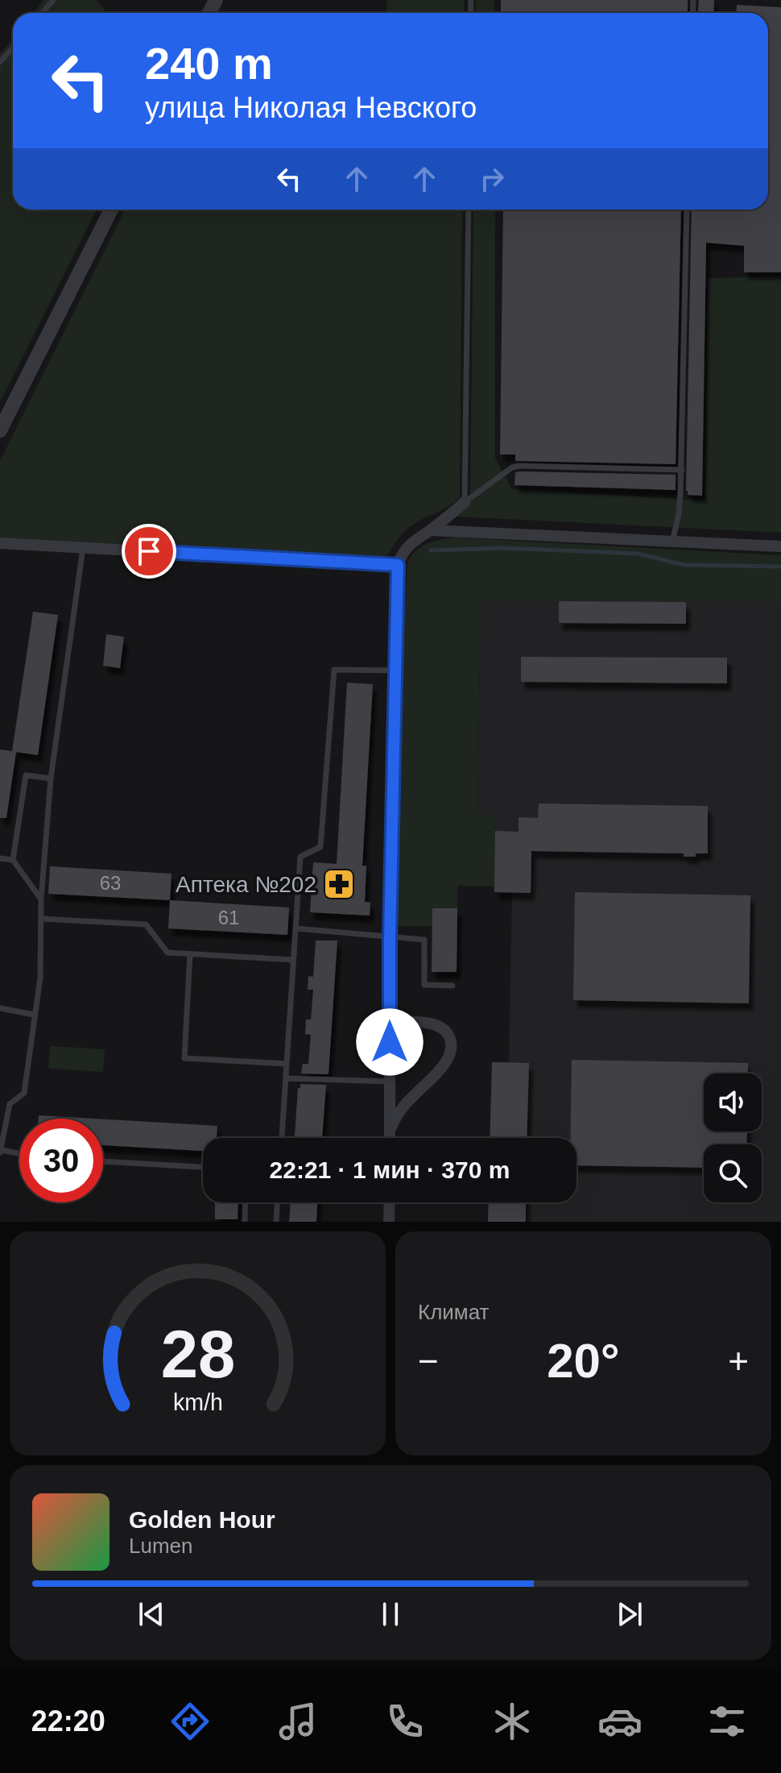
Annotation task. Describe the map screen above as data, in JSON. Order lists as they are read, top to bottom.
{
  "places": {
    "pharmacy": ["Аптека №202"]
  },
  "house_numbers": ["63", "61"],
  "page": {
    "turn": ["240 m", "улица Николая Невского"],
    "limit": "30",
    "trip": "22:21 · 1 мин · 370 m",
    "tile": "Климат",
    "heat": ["−", "20°", "+"],
    "song": ["Golden Hour", "Lumen"],
    "tabs": "22:20",
    "gauge": ["28", "km/h"]
  }
}
